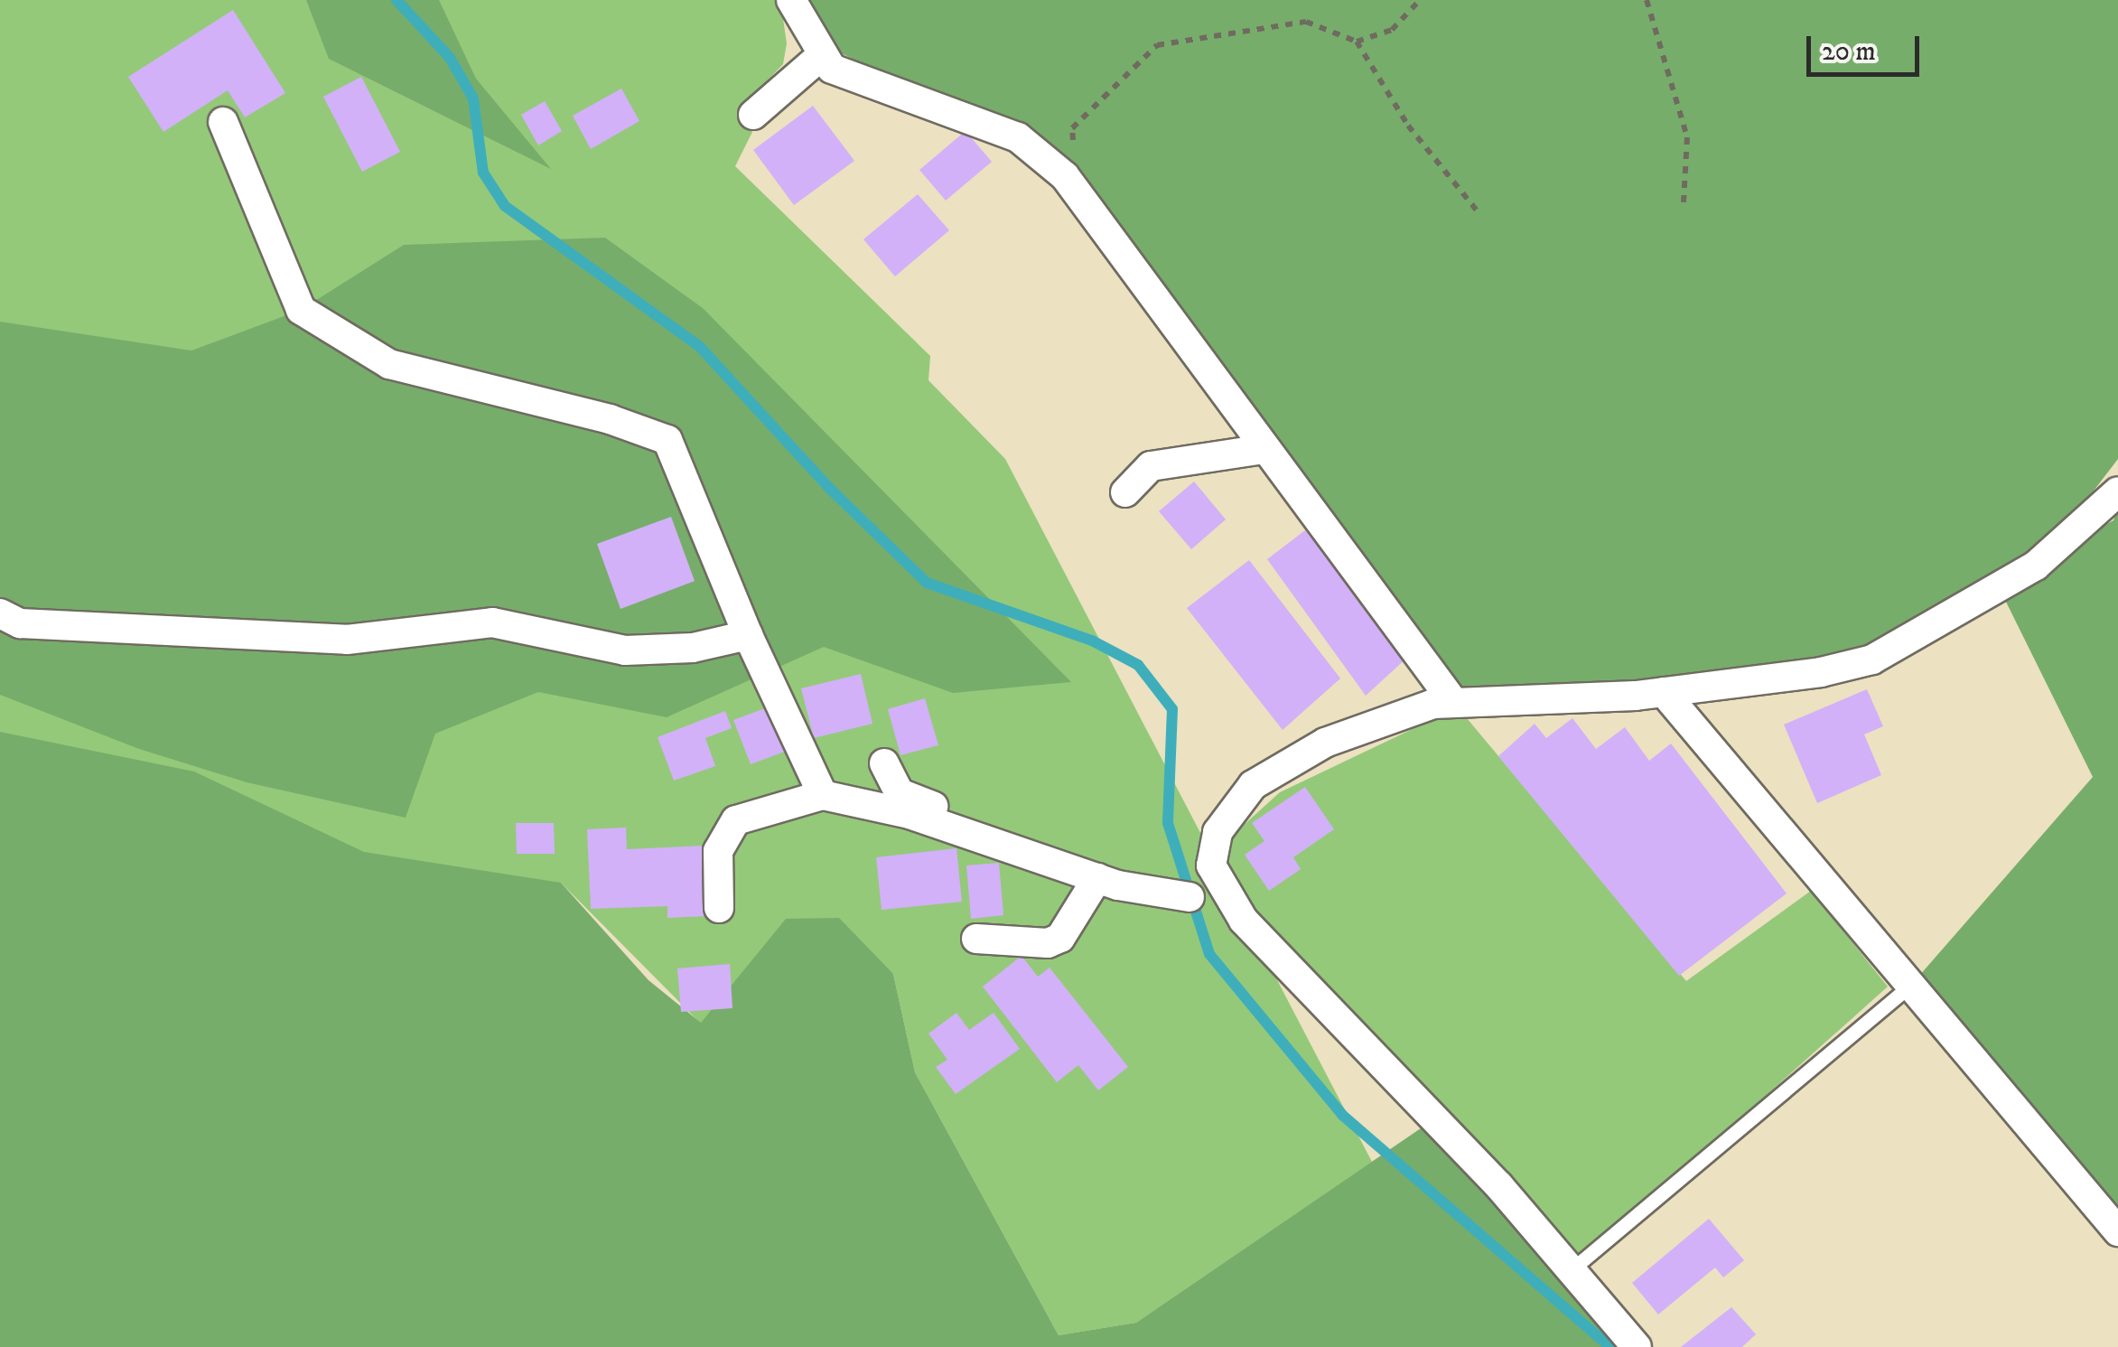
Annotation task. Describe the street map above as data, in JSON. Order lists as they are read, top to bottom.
{
  "scale_bar": "20 m"
}
